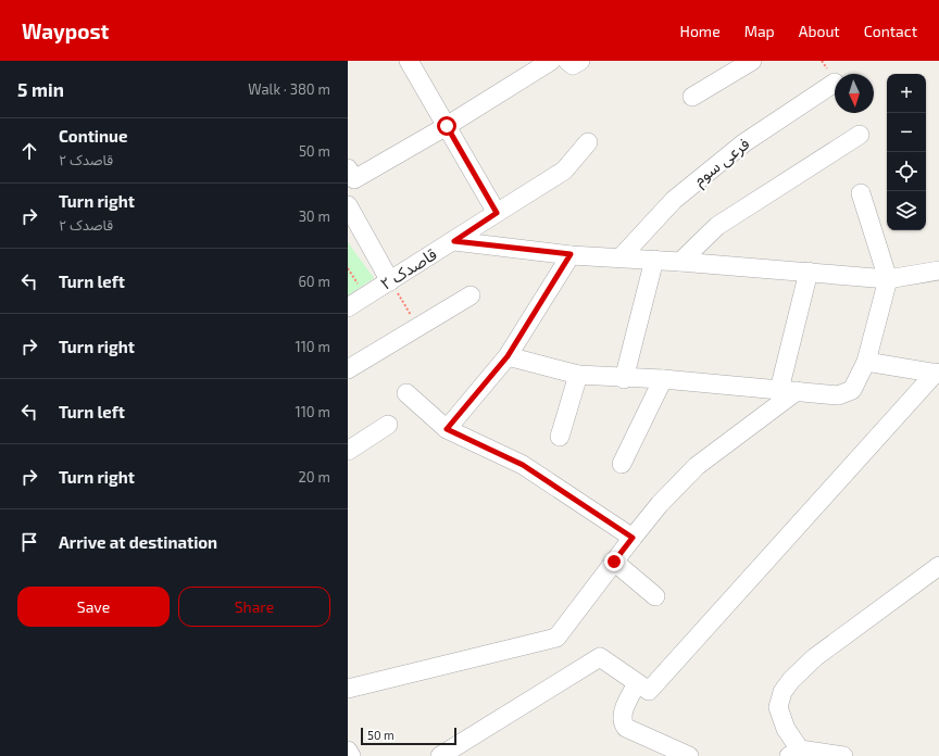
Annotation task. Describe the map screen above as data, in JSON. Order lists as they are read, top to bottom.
{
  "streets": {
    "street": ["فرعی سوم", "قاصدک ۲"]
  },
  "scale_bar": "50 m",
  "north": "bottom",
  "page": {
    "header": "Waypost",
    "nav": [
      "Home",
      "Map",
      "About",
      "Contact"
    ],
    "heading": ["5 min", "Walk · 380 m"],
    "map_buttons": ["+", "−"],
    "list": [
      ["Continue", "قاصدک ۲", "50 m"],
      ["Turn right", "قاصدک ۲", "30 m"],
      ["Turn left", "60 m"],
      ["Turn right", "110 m"],
      ["Turn left", "110 m"],
      ["Turn right", "20 m"],
      "Arrive at destination"
    ],
    "buttons": ["Save", "Share"],
    "scale": "50 m"
  }
}
